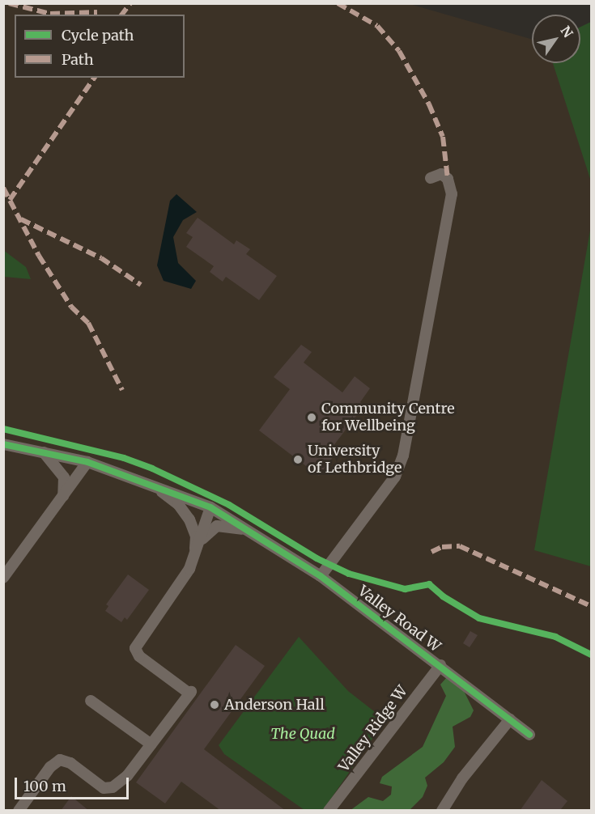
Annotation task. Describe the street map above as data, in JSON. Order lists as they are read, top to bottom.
{
  "streets": {
    "street": ["Valley Road W", "Valley Ridge W"]
  },
  "crossings": [
    ["Valley Road W", "Valley Ridge W"]
  ],
  "parks": ["The Quad"],
  "places": ["Community Centre for Wellbeing", "University of Lethbridge", "Anderson Hall"],
  "legend": ["Cycle path", "Path"],
  "scale_bar": "100 m",
  "north": "top right"
}
